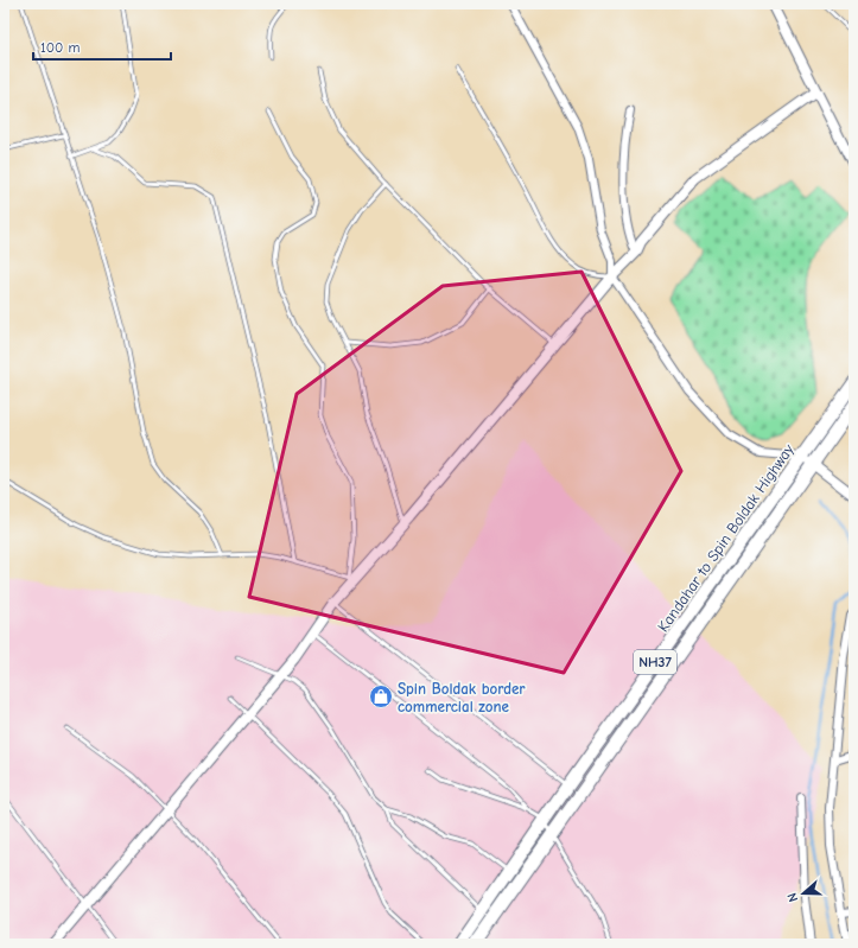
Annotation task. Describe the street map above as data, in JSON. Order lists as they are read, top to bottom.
{
  "streets": {
    "highway": ["Kandahar to Spin Boldak Highway", "NH37"]
  },
  "places": {
    "shop": ["Spin Boldak border commercial zone"]
  },
  "scale_bar": "100 m",
  "north": "left"
}
